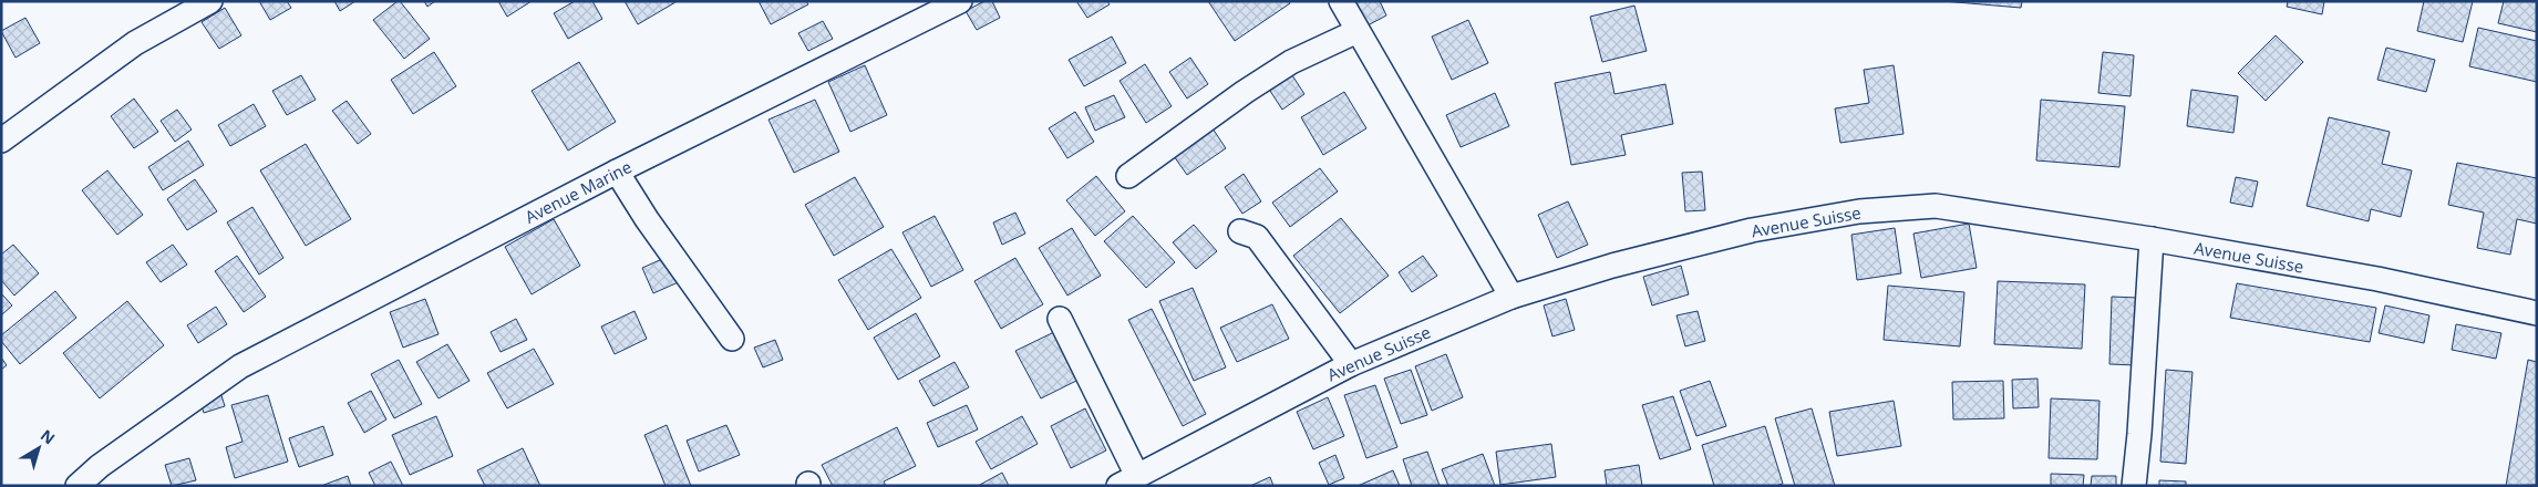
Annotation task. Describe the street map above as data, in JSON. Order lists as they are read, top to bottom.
{
  "streets": {
    "street": ["Avenue Marine", "Avenue Suisse"]
  },
  "north": "top right"
}
